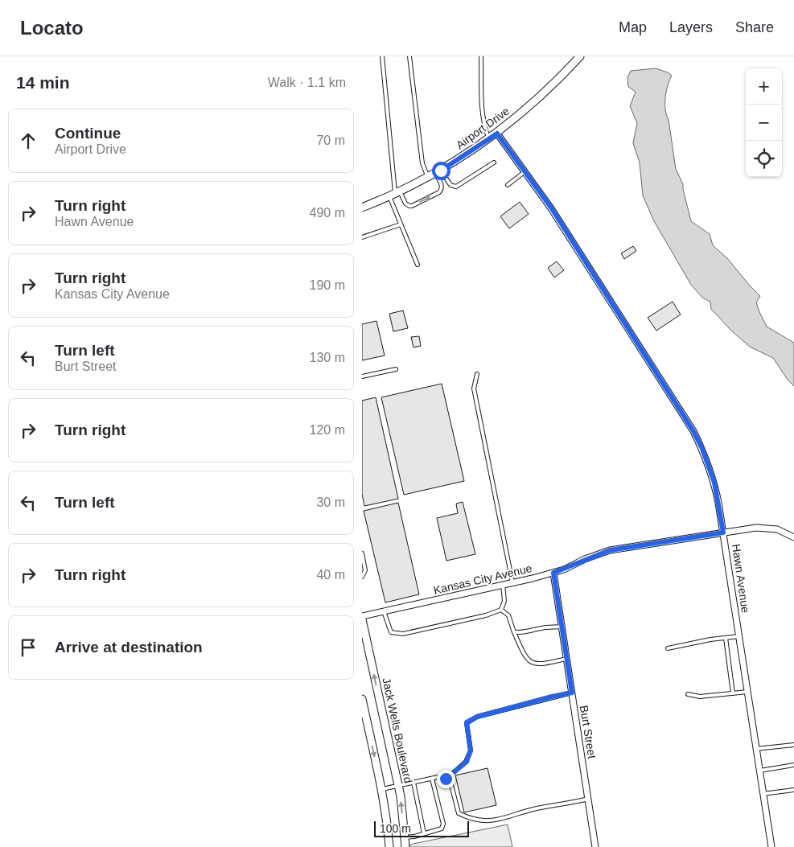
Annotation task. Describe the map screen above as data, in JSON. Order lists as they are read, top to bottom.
{
  "streets": {
    "street": [
      "Airport Drive",
      "Hawn Avenue",
      "Kansas City Avenue",
      "Jack Wells Boulevard",
      "Burt Street"
    ]
  },
  "crossings": [
    ["Airport Drive", "Hawn Avenue"],
    ["Hawn Avenue", "Kansas City Avenue"],
    ["Kansas City Avenue", "Burt Street"]
  ],
  "scale_bar": "100 m",
  "page": {
    "header": "Locato",
    "nav": ["Map", "Layers", "Share"],
    "heading": ["14 min", "Walk · 1.1 km"],
    "map_buttons": ["+", "−"],
    "list": [
      ["Continue", "Airport Drive", "70 m"],
      ["Turn right", "Hawn Avenue", "490 m"],
      ["Turn right", "Kansas City Avenue", "190 m"],
      ["Turn left", "Burt Street", "130 m"],
      ["Turn right", "120 m"],
      ["Turn left", "30 m"],
      ["Turn right", "40 m"],
      "Arrive at destination"
    ],
    "scale": "100 m"
  }
}
